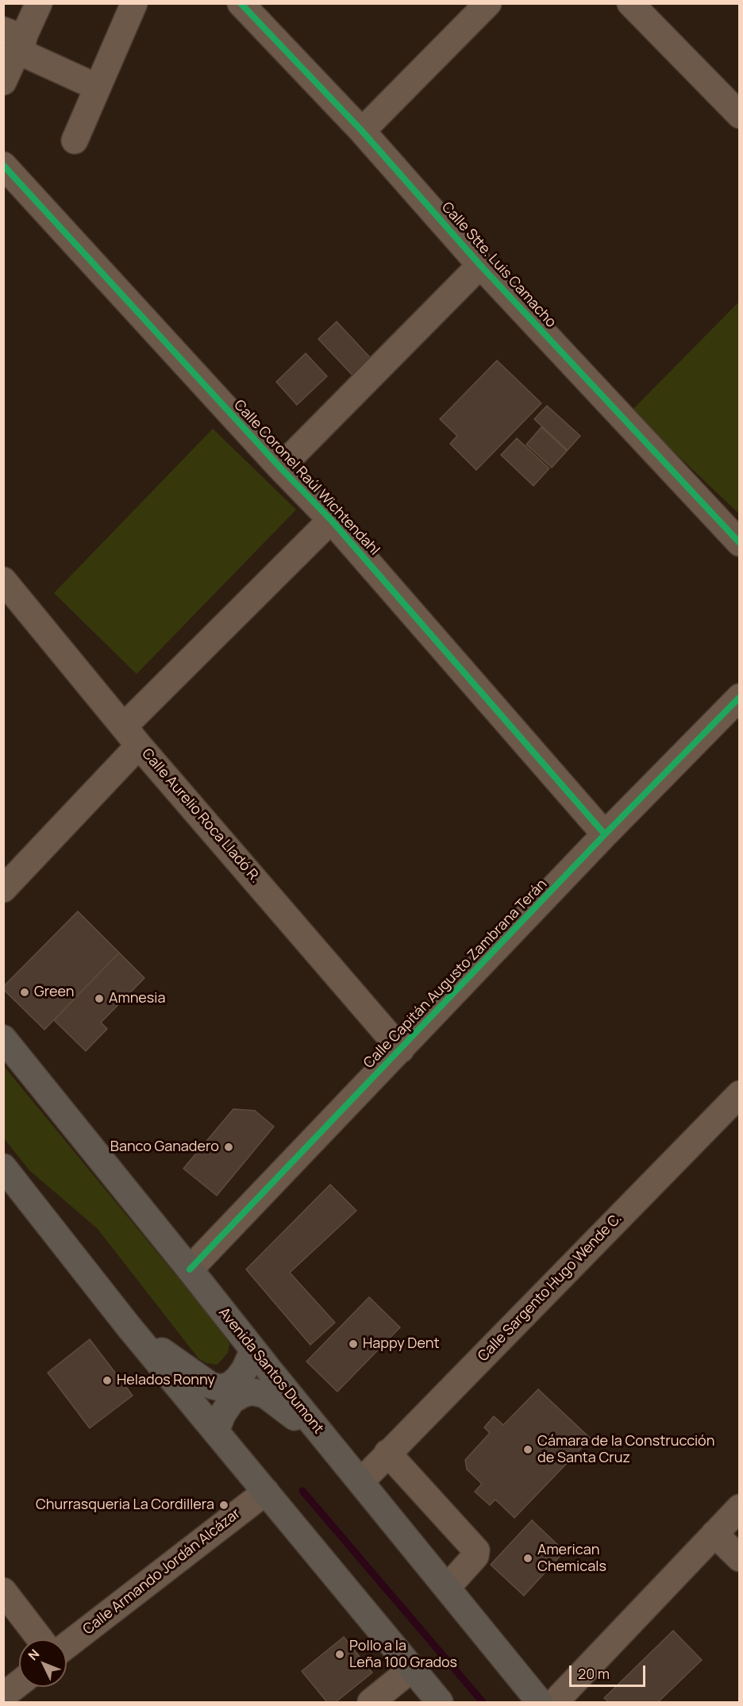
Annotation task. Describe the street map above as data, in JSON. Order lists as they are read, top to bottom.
{
  "streets": {
    "main road": ["Avenida Santos Dumont"],
    "street": [
      "Calle Stte. Luis Camacho",
      "Calle Coronel Raúl Wichtendahl",
      "Calle Aurelio Roca Lladó R.",
      "Calle Capitán Augusto Zambrana Terán",
      "Calle Sargento Hugo Wende C.",
      "Calle Armando Jordán Alcázar"
    ]
  },
  "crossings": [
    ["Calle Coronel Raúl Wichtendahl", "Calle Capitán Augusto Zambrana Terán"],
    ["Calle Aurelio Roca Lladó R.", "Calle Capitán Augusto Zambrana Terán"],
    ["Calle Capitán Augusto Zambrana Terán", "Avenida Santos Dumont"],
    ["Calle Sargento Hugo Wende C.", "Avenida Santos Dumont"]
  ],
  "places": [
    "Green",
    "Amnesia",
    "Banco Ganadero",
    "Happy Dent",
    "Helados Ronny",
    "Cámara de la Construcción de Santa Cruz",
    "Churrasqueria La Cordillera",
    "American Chemicals",
    "Pollo a la Leña 100 Grados"
  ],
  "scale_bar": "20 m",
  "north": "top left"
}
